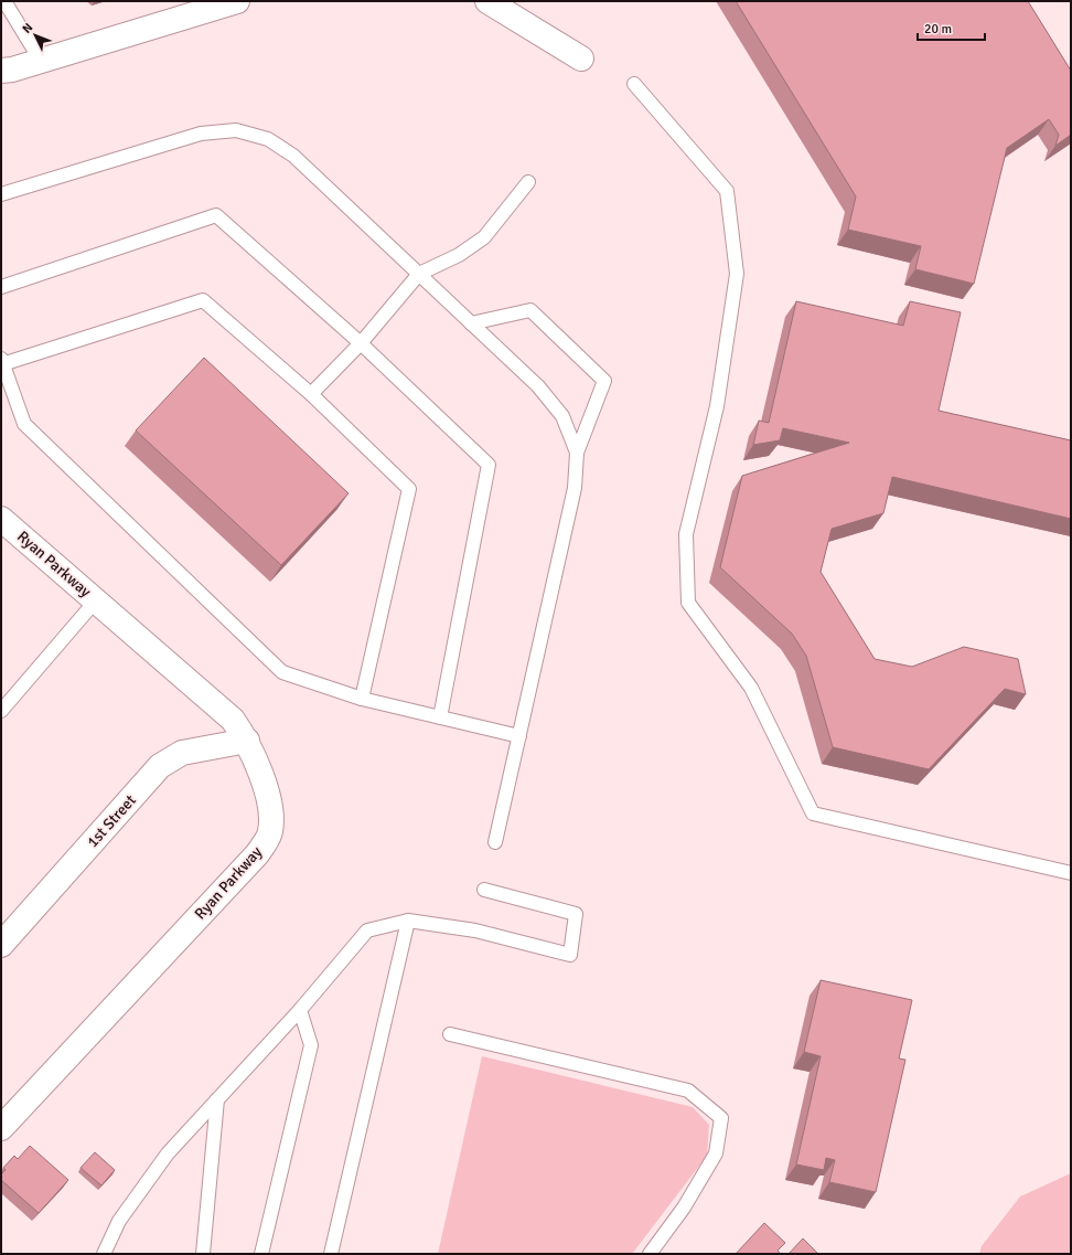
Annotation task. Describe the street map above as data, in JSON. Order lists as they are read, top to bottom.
{
  "streets": {
    "street": ["Ryan Parkway", "1st Street"]
  },
  "crossings": [
    ["Ryan Parkway", "1st Street"]
  ],
  "scale_bar": "20 m",
  "north": "top left"
}
